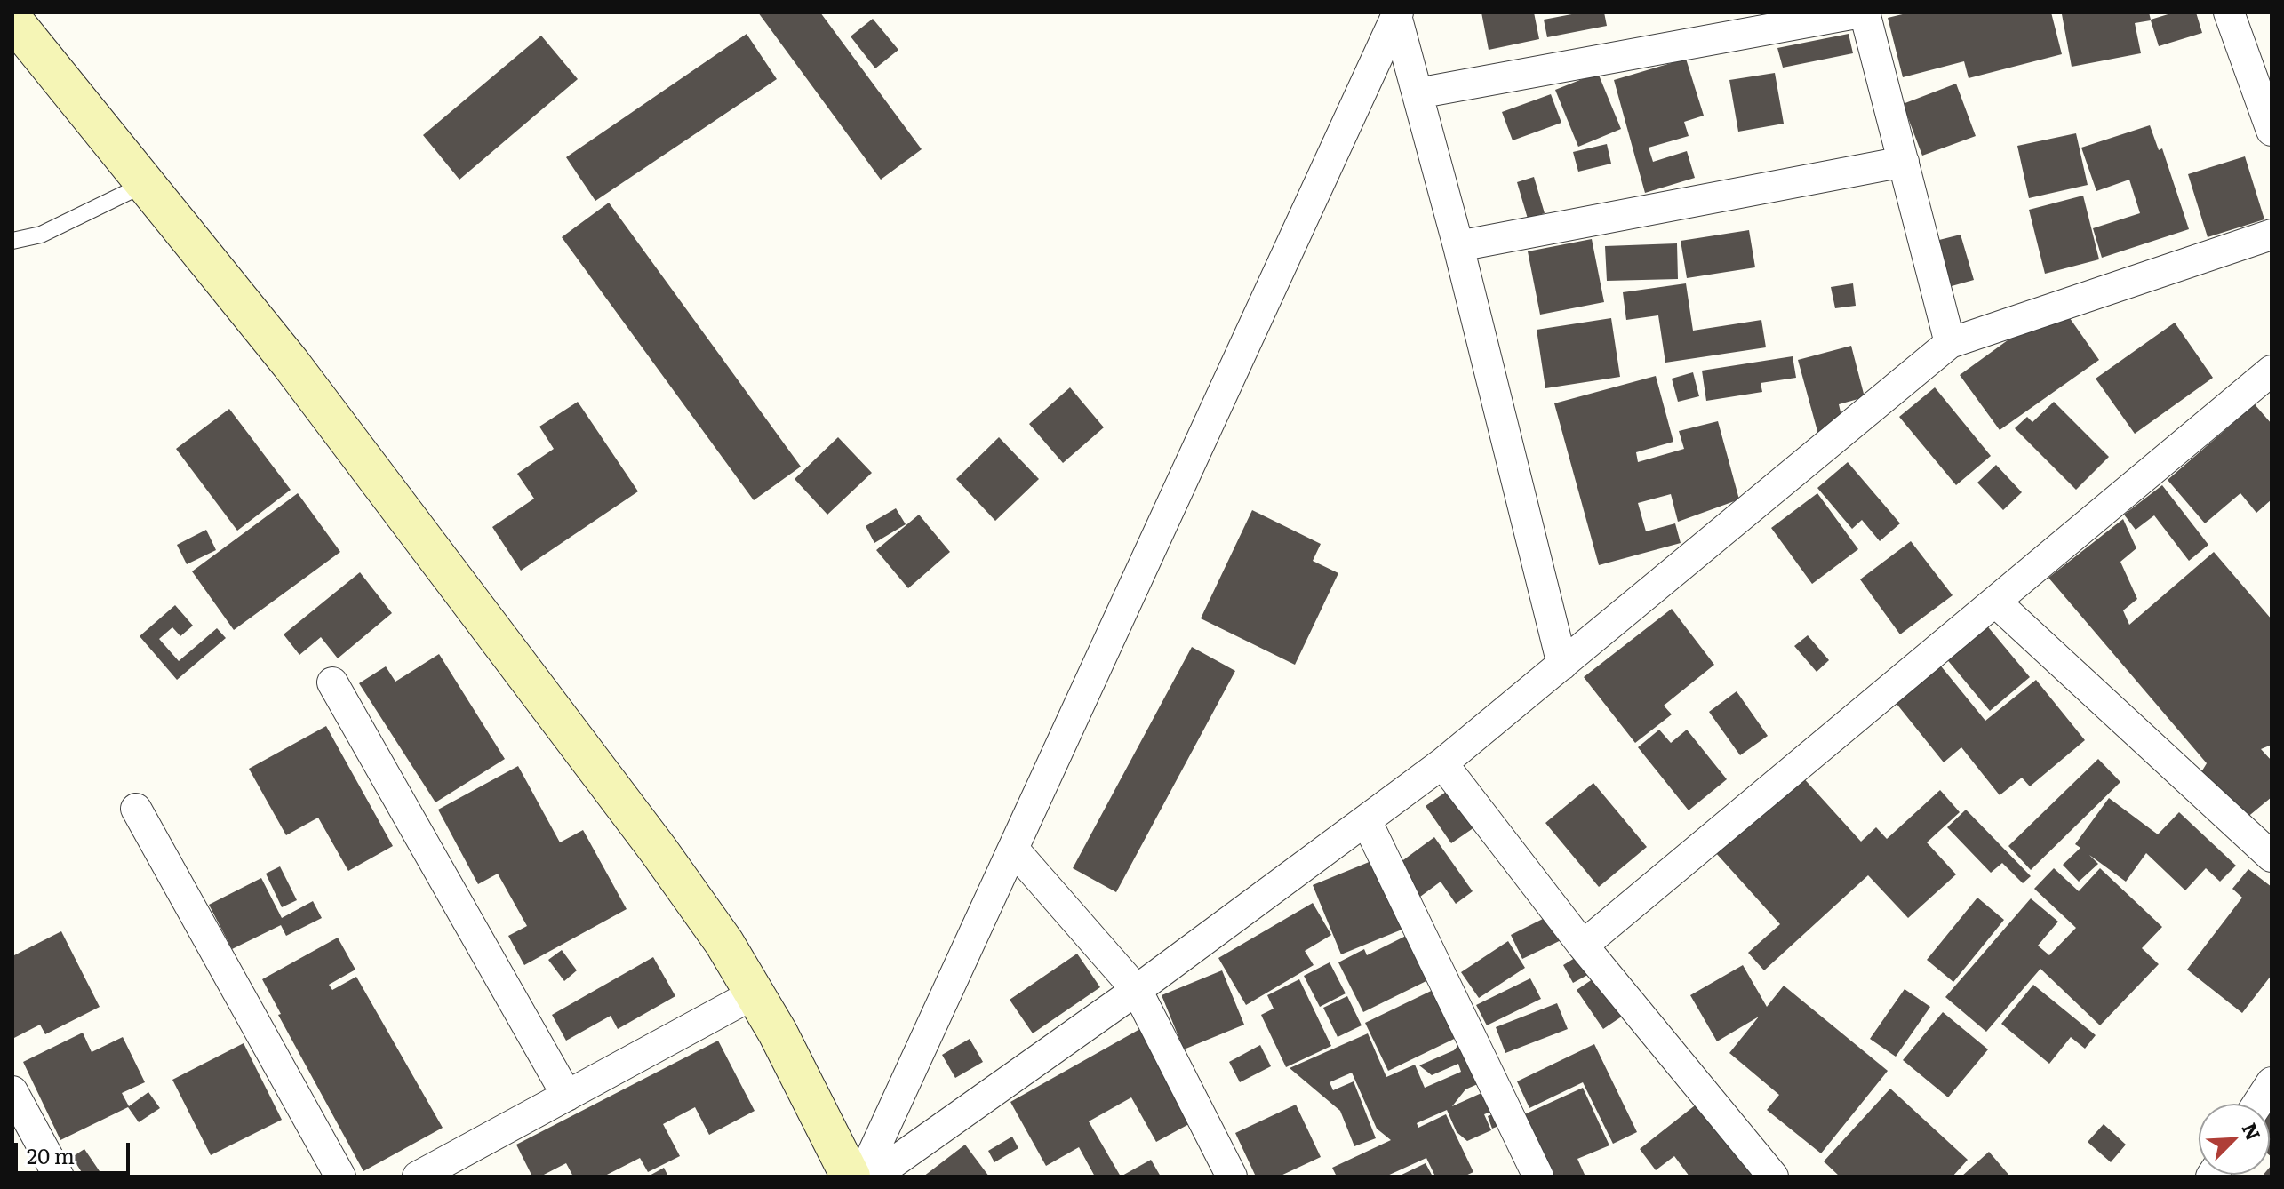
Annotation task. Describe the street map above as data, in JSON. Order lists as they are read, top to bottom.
{
  "scale_bar": "20 m",
  "north": "top right"
}
